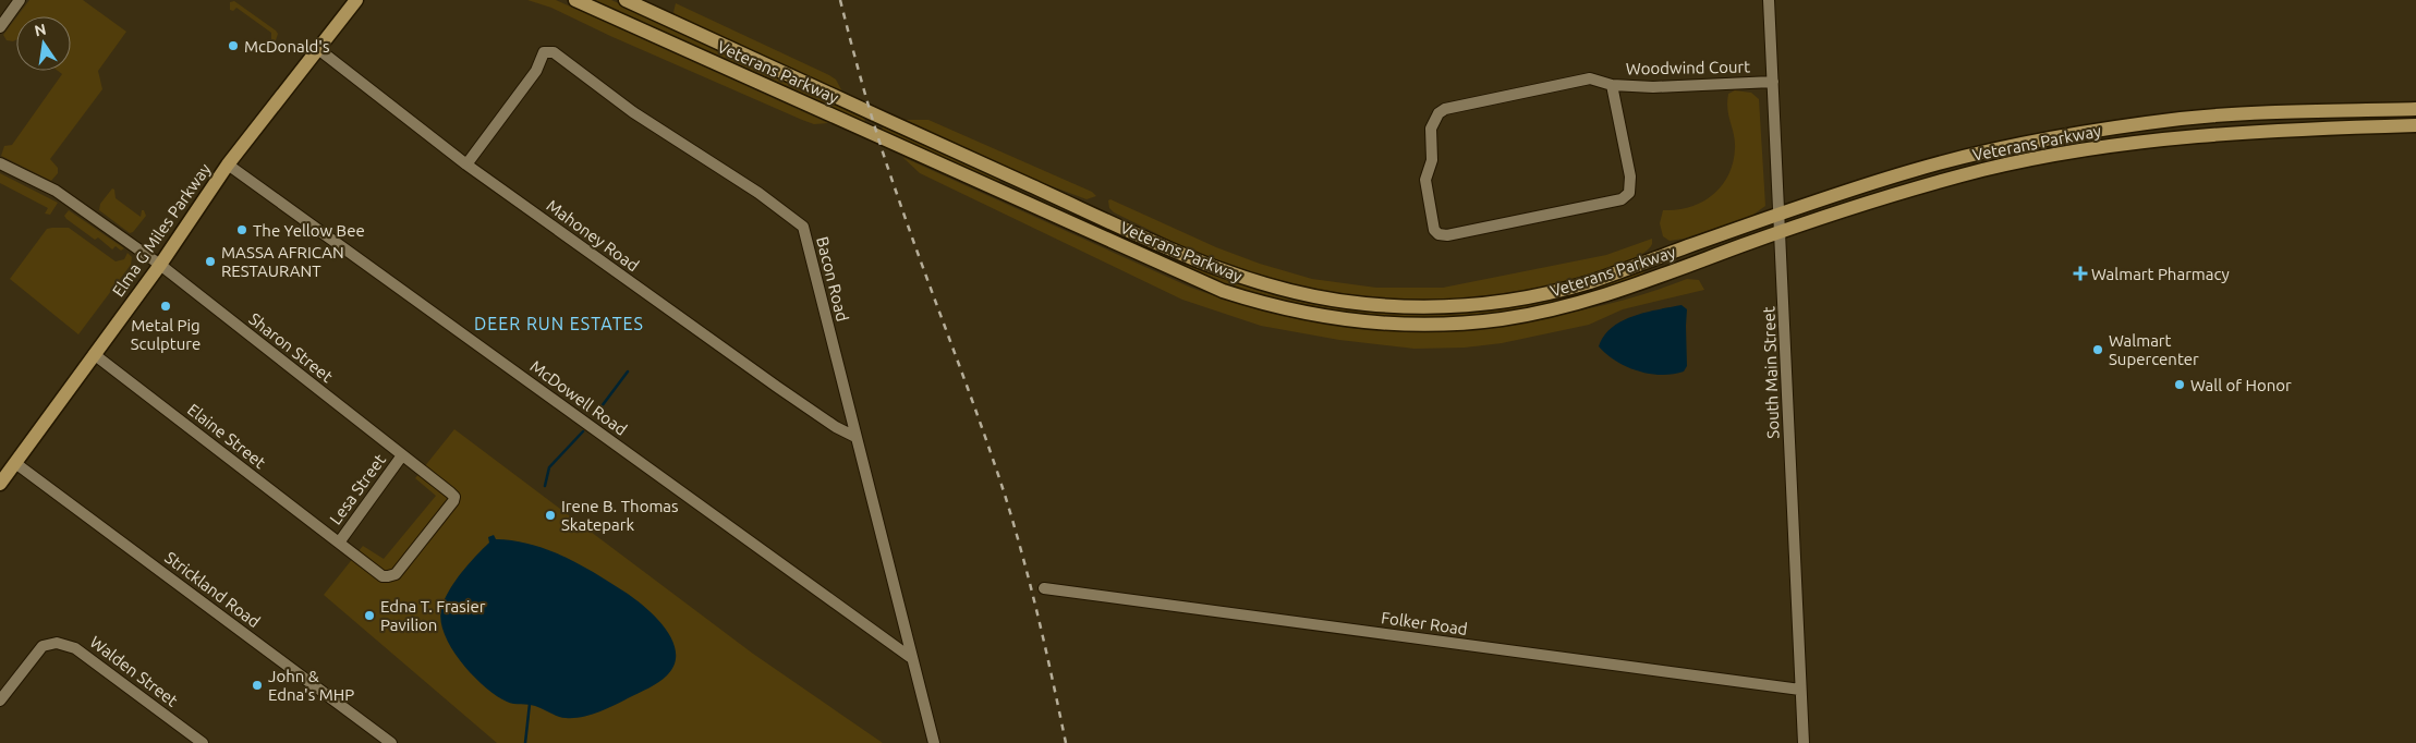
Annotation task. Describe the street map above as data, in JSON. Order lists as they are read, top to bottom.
{
  "streets": {
    "main road": ["Veterans Parkway", "Elma G Miles Parkway"],
    "street": [
      "Woodwind Court",
      "Mahoney Road",
      "Bacon Road",
      "Sharon Street",
      "South Main Street",
      "McDowell Road",
      "Elaine Street",
      "Lesa Street",
      "Strickland Road",
      "Folker Road",
      "Walden Street"
    ]
  },
  "crossings": [
    ["Woodwind Court", "South Main Street"],
    ["Veterans Parkway", "South Main Street"],
    ["Elma G Miles Parkway", "Mahoney Road"],
    ["Elma G Miles Parkway", "Sharon Street"],
    ["Elma G Miles Parkway", "McDowell Road"],
    ["Elma G Miles Parkway", "Elaine Street"],
    ["Elma G Miles Parkway", "Strickland Road"],
    ["Mahoney Road", "Bacon Road"],
    ["Bacon Road", "McDowell Road"],
    ["Sharon Street", "Elaine Street"],
    ["Sharon Street", "Lesa Street"],
    ["South Main Street", "Folker Road"],
    ["Elaine Street", "Lesa Street"]
  ],
  "districts": ["DEER RUN ESTATES"],
  "places": {
    "other": [
      "McDonald's",
      "The Yellow Bee",
      "MASSA AFRICAN RESTAURANT",
      "Metal Pig Sculpture",
      "Walmart Supercenter",
      "Wall of Honor",
      "Irene B. Thomas Skatepark",
      "Edna T. Frasier Pavilion",
      "John & Edna's MHP"
    ],
    "health": ["Walmart Pharmacy"]
  },
  "north": "top"
}
